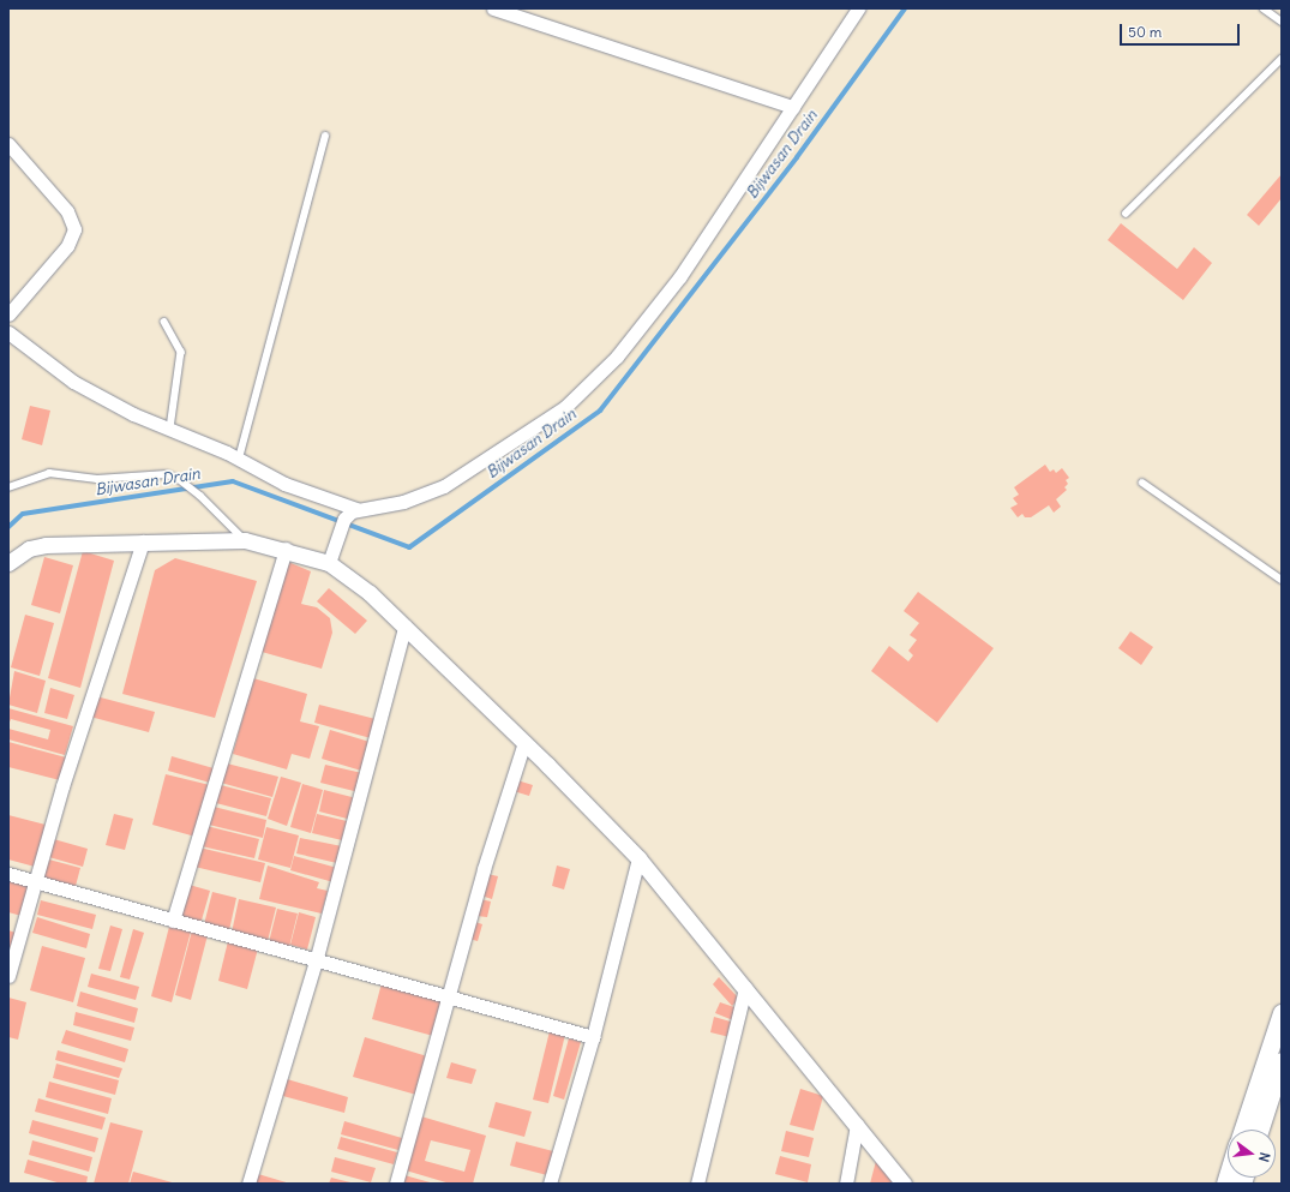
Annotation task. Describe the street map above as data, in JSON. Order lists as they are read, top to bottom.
{
  "water": ["Bijwasan Drain"],
  "scale_bar": "50 m",
  "north": "right"
}
